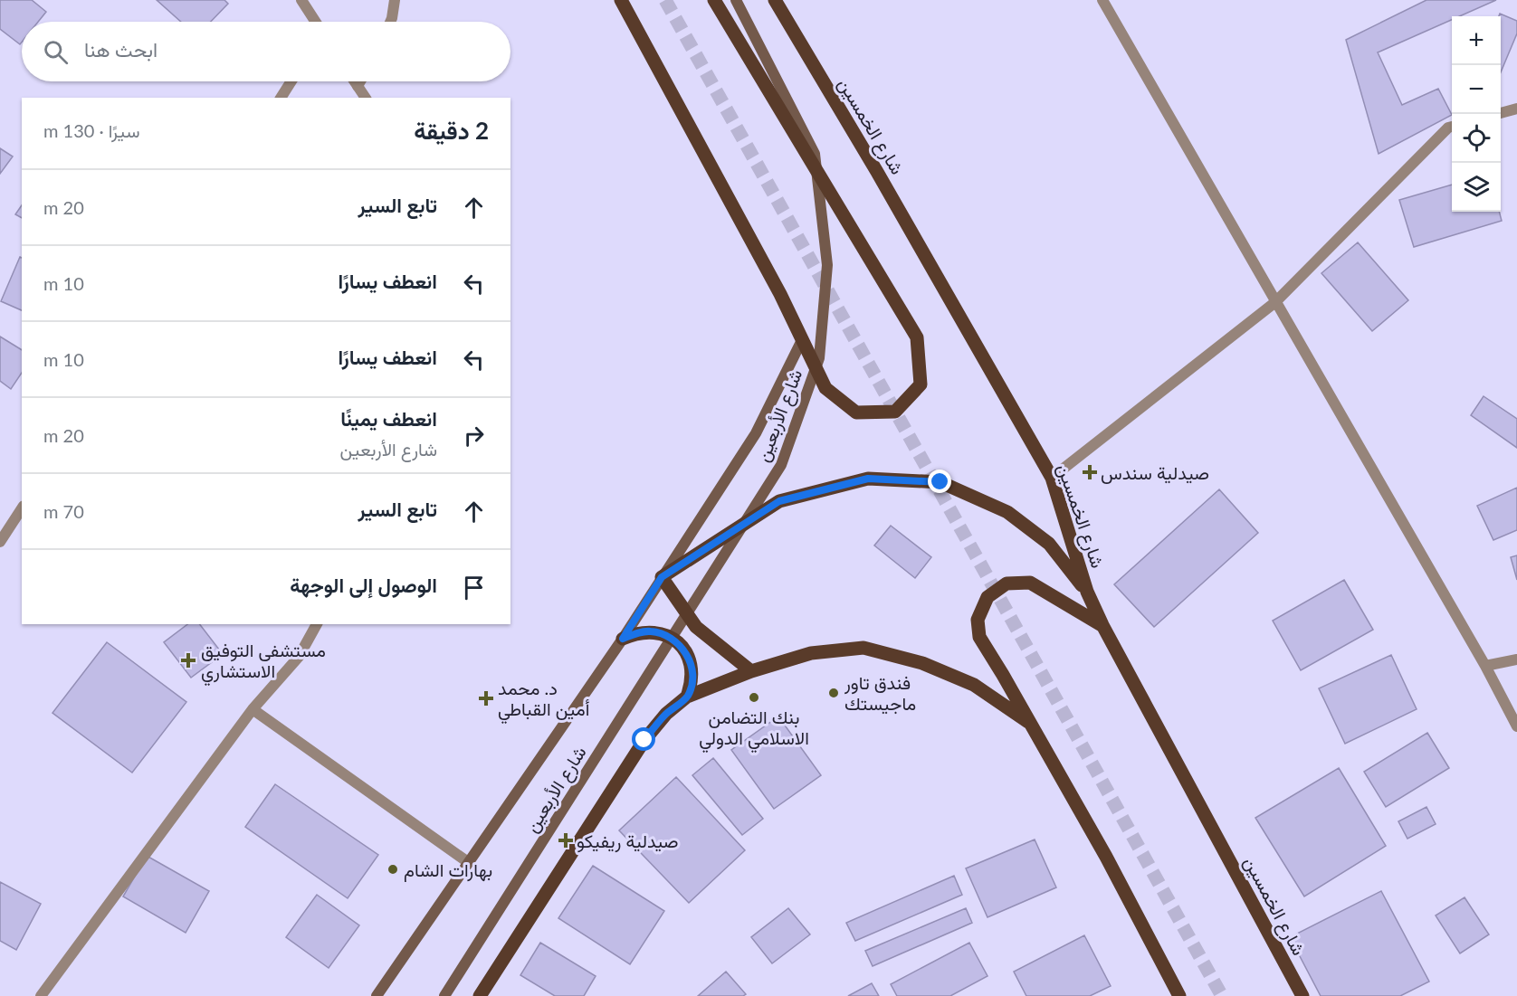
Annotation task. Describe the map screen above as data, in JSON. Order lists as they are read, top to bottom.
{
  "streets": {
    "main road": ["شارع الخمسين", "شارع الأربعين"]
  },
  "places": {
    "health": [
      "صيدلية سندس",
      "مستشفى التوفيق الاستشاري",
      "د. محمد أمين القباطي",
      "صيدلية ريفيكو"
    ],
    "other": ["فندق تاور ماجيستك", "بنك التضامن الاسلامي الدولي", "بهارات الشام"]
  },
  "page": {
    "map_buttons": ["+", "−"],
    "search": "ابحث هنا",
    "heading": ["2 دقيقة", "سيرًا · 130 m"],
    "list": [
      ["تابع السير", "20 m"],
      ["انعطف يسارًا", "10 m"],
      ["انعطف يسارًا", "10 m"],
      ["انعطف يمينًا", "شارع الأربعين", "20 m"],
      ["تابع السير", "70 m"],
      "الوصول إلى الوجهة"
    ]
  }
}
